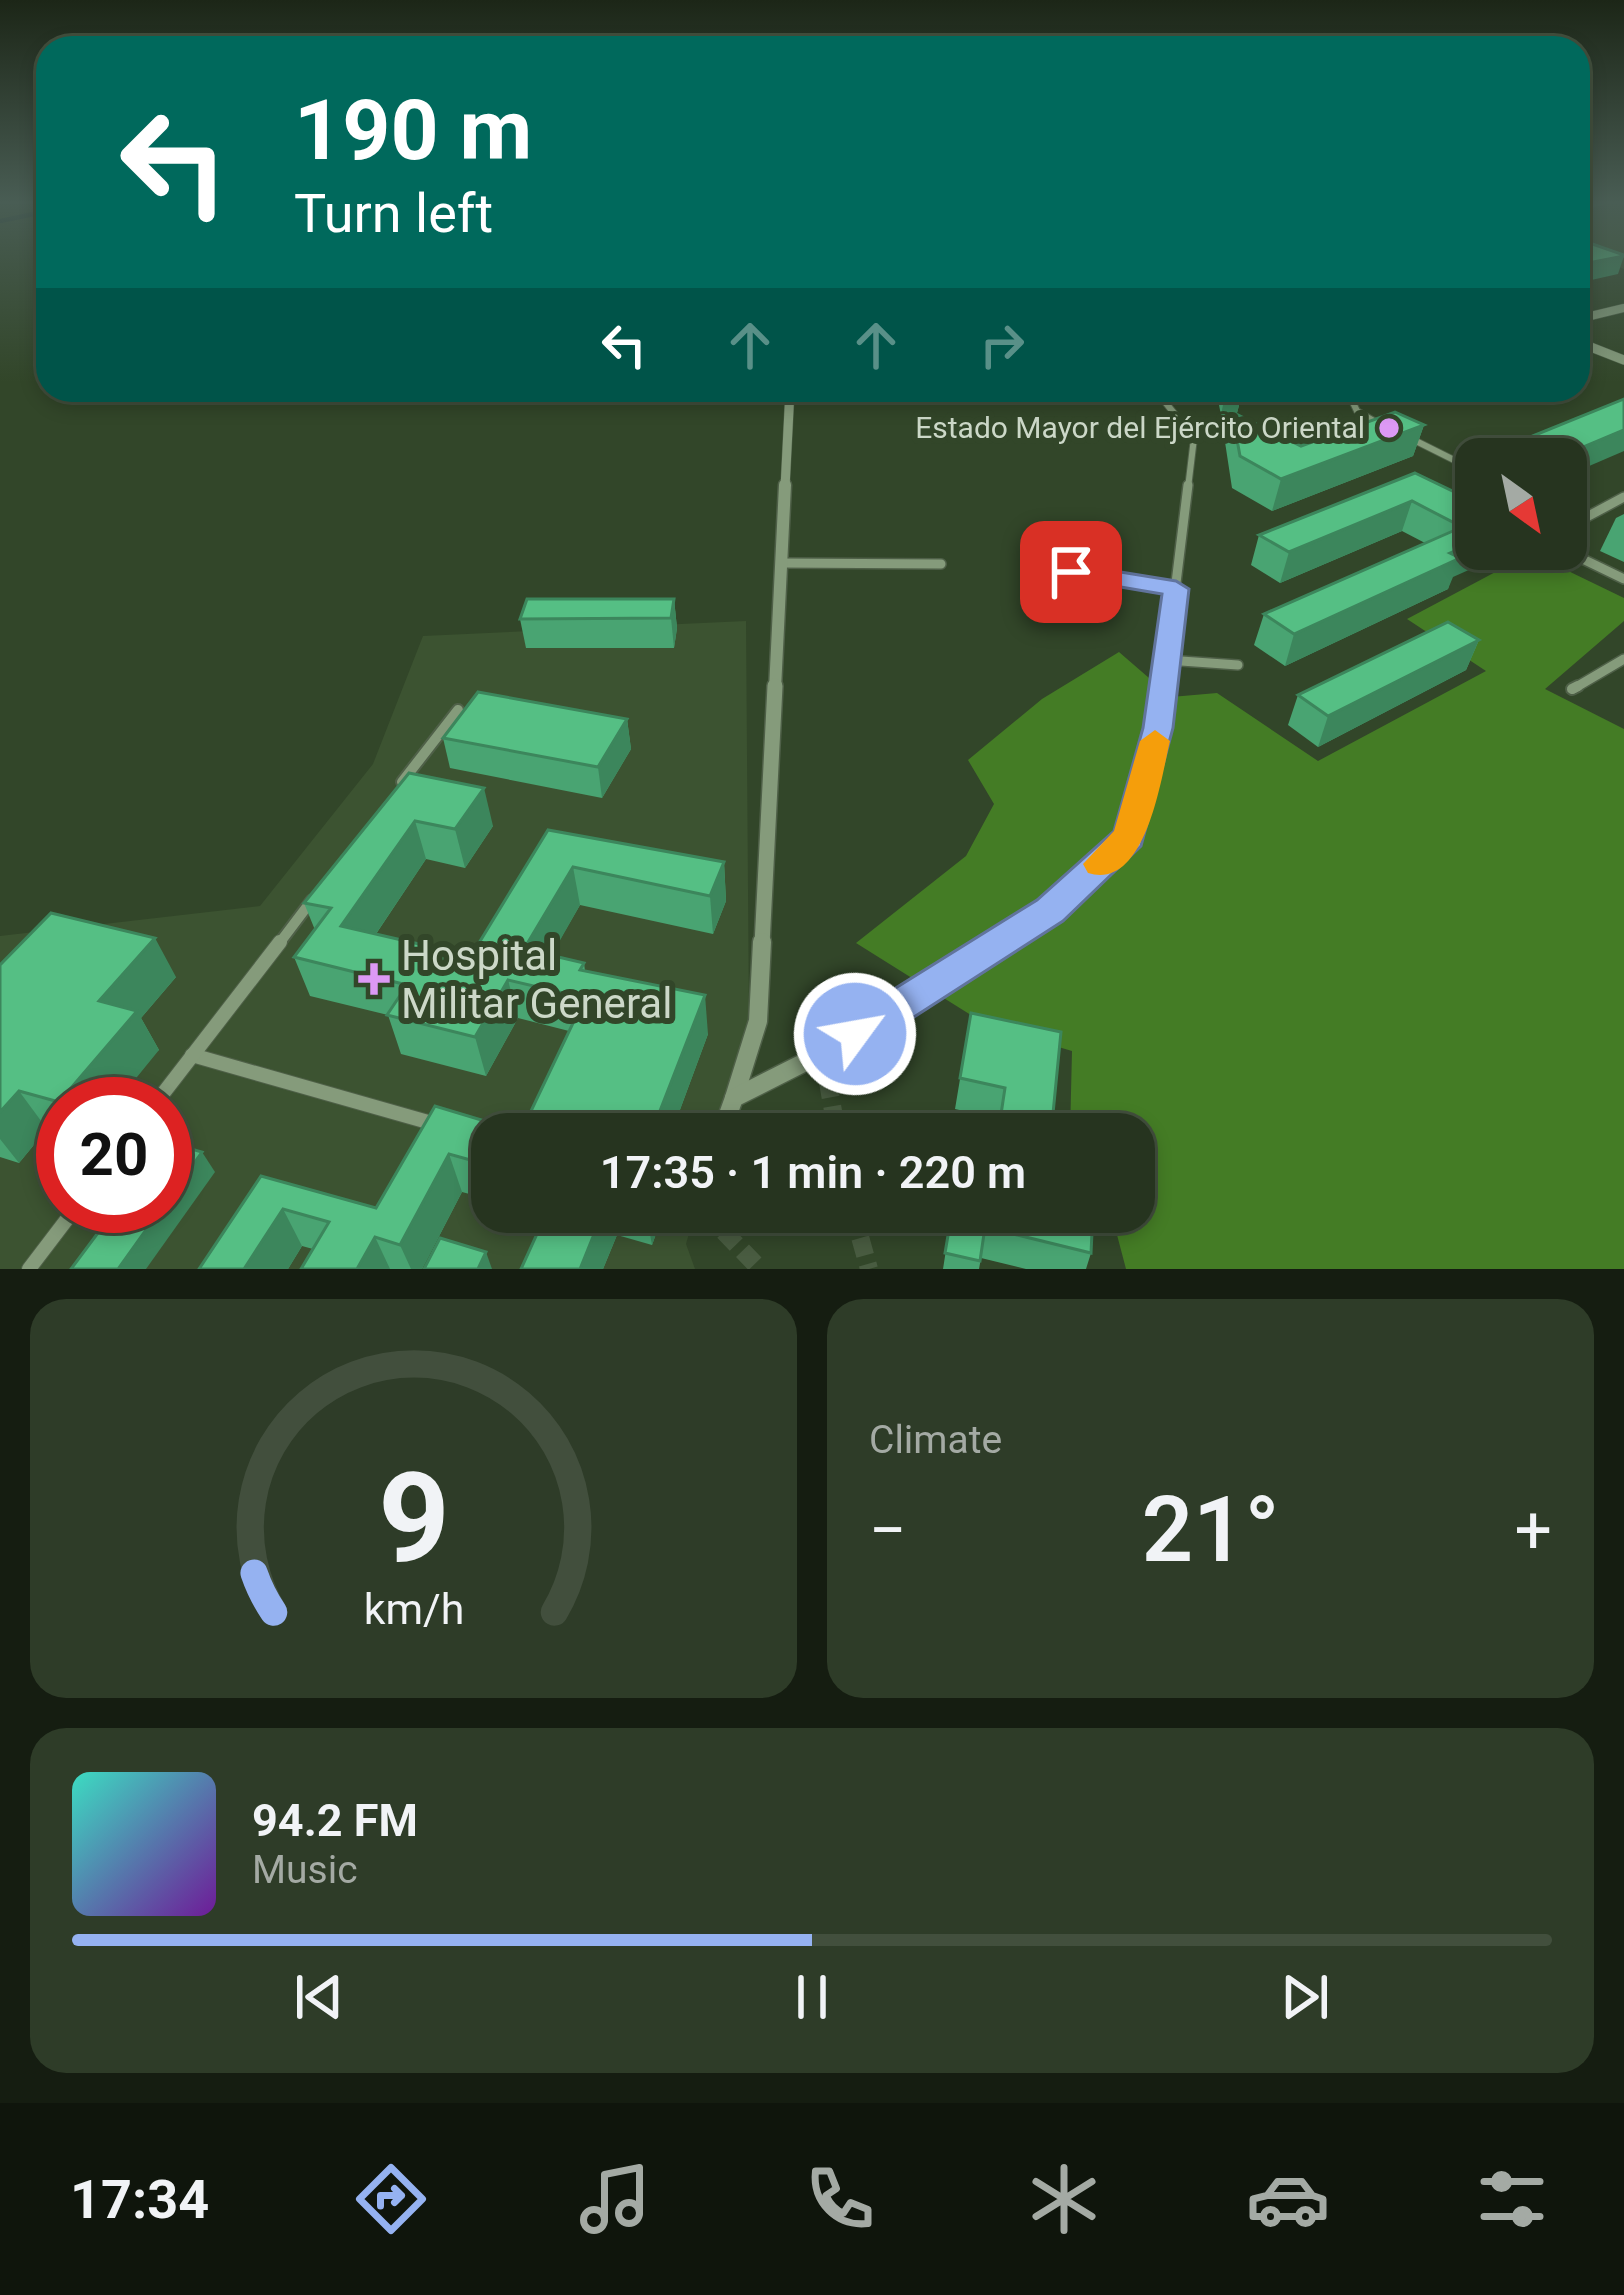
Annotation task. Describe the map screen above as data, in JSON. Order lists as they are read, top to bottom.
{
  "places": {
    "other": ["Estado Mayor del Ejército Oriental"],
    "health": ["Hospital Militar General"]
  },
  "north": "bottom right",
  "page": {
    "turn": ["190 m", "Turn left"],
    "limit": "20",
    "trip": "17:35 · 1 min · 220 m",
    "tile": "Climate",
    "heat": ["−", "21°", "+"],
    "song": ["94.2 FM", "Music"],
    "tabs": "17:34",
    "gauge": ["9", "km/h"]
  }
}
